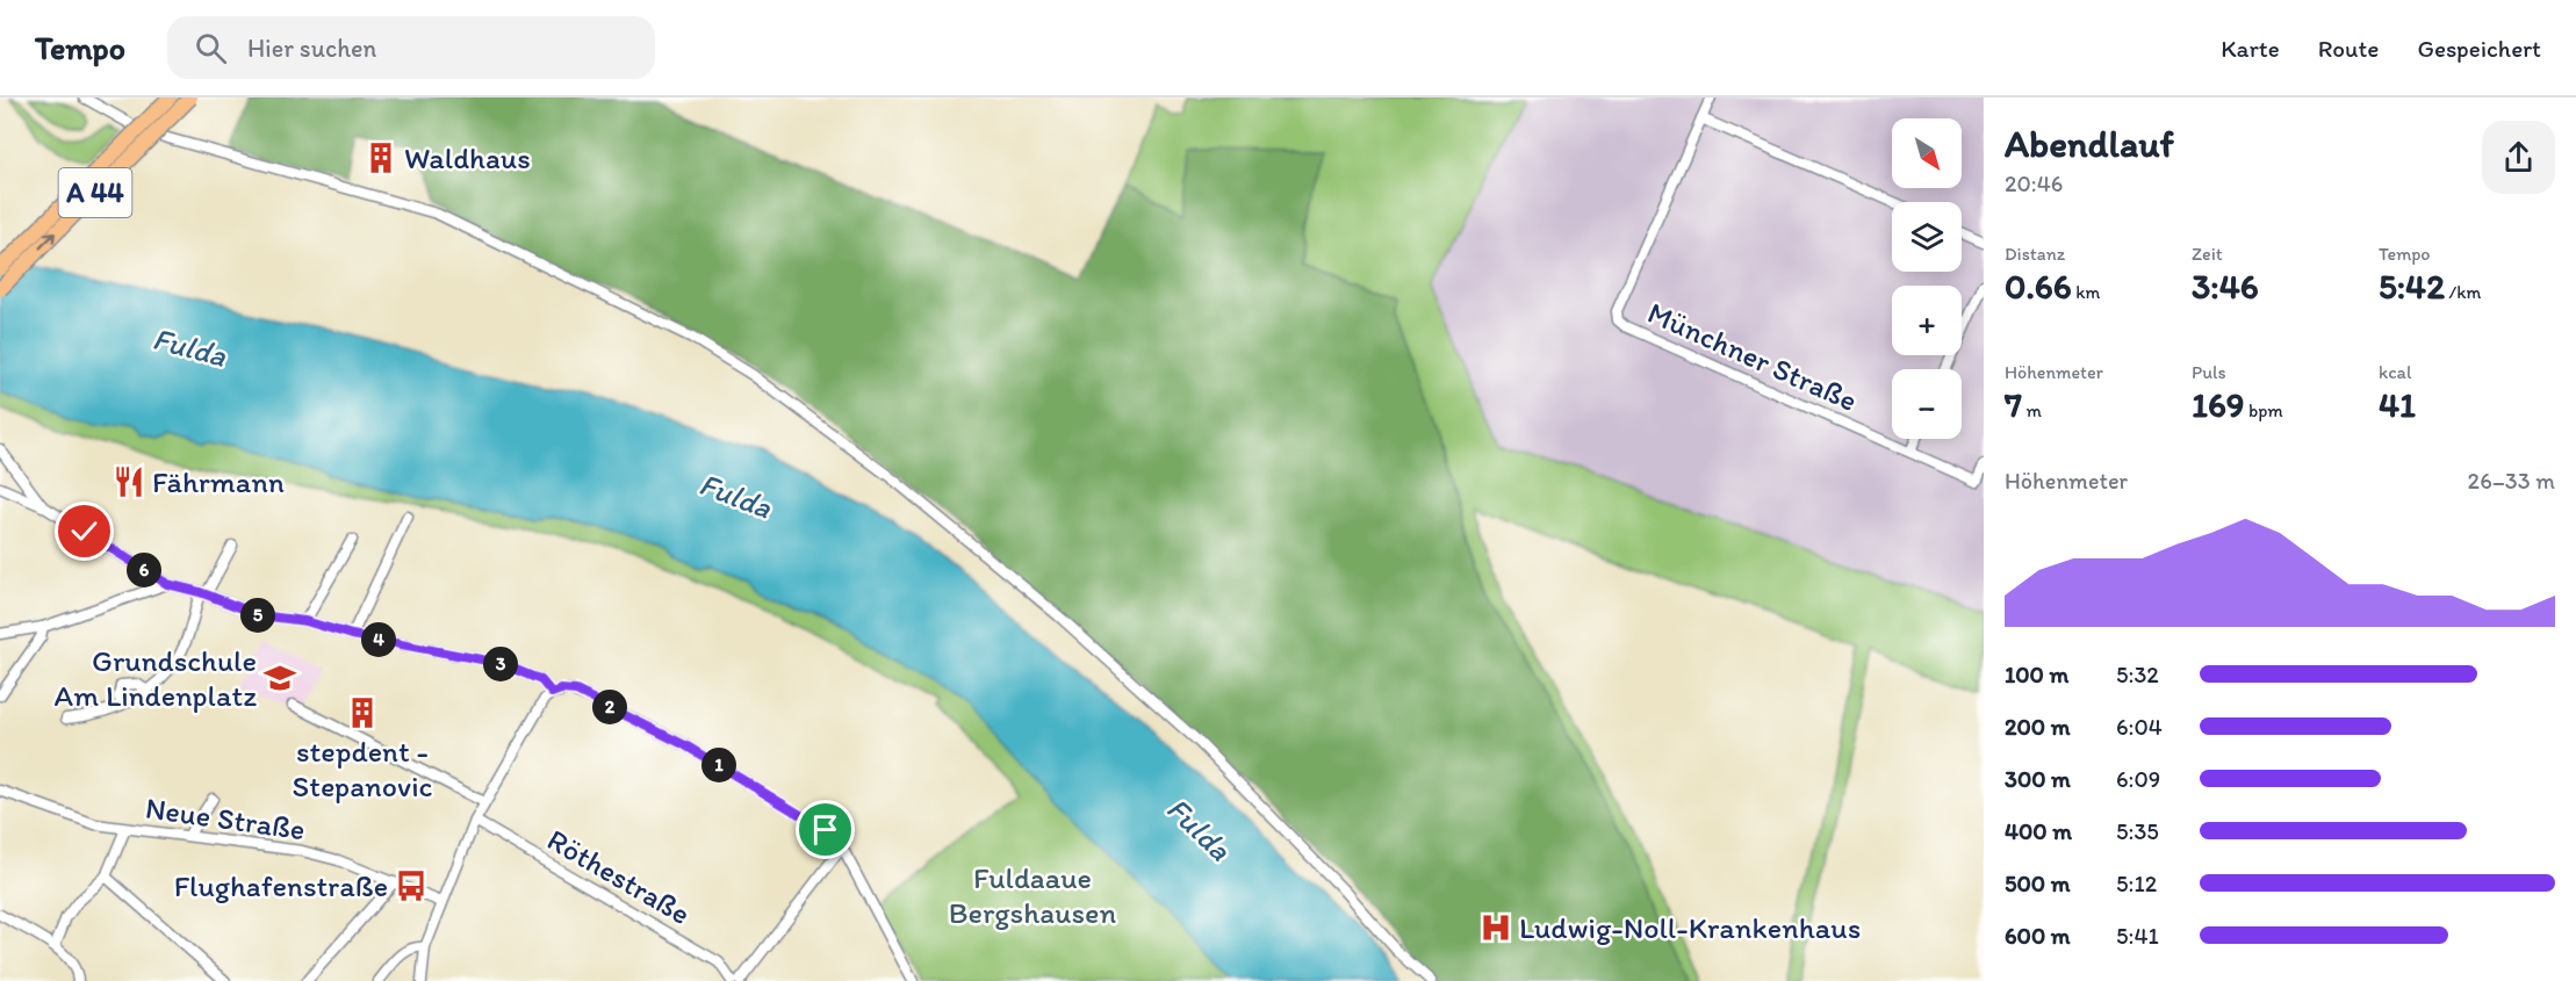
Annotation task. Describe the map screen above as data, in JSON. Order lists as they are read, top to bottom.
{
  "streets": {
    "highway": ["A 44"],
    "street": ["Münchner Straße", "Neue Straße", "Röthestraße"]
  },
  "water": ["Fulda"],
  "parks": ["Fuldaaue Bergshausen"],
  "places": {
    "building": ["Waldhaus", "stepdent - Stepanovic"],
    "restaurant": ["Fährmann"],
    "school or university": ["Grundschule Am Lindenplatz"],
    "bus stop": ["Flughafenstraße"],
    "hospital": ["Ludwig-Noll-Krankenhaus"]
  },
  "north": "bottom right",
  "page": {
    "header": "Tempo",
    "search": "Hier suchen",
    "nav": ["Karte", "Route", "Gespeichert"],
    "heading": ["Abendlauf", "20:46"],
    "map_buttons": ["+", "−"],
    "stats": [
      ["Distanz", "0.66 km"],
      ["Zeit", "3:46"],
      ["Tempo", "5:42 /km"],
      ["Höhenmeter", "7 m"],
      ["Puls", "169 bpm"],
      ["kcal", "41"]
    ],
    "chart": ["Höhenmeter", "26–33 m"],
    "pins": [
      "6",
      "5",
      "4",
      "3",
      "2",
      "1"
    ],
    "list": [
      {
        "name": "100 m",
        "note": "5:32"
      },
      {
        "name": "200 m",
        "note": "6:04"
      },
      {
        "name": "300 m",
        "note": "6:09"
      },
      {
        "name": "400 m",
        "note": "5:35"
      },
      {
        "name": "500 m",
        "note": "5:12"
      },
      {
        "name": "600 m",
        "note": "5:41"
      }
    ]
  }
}
